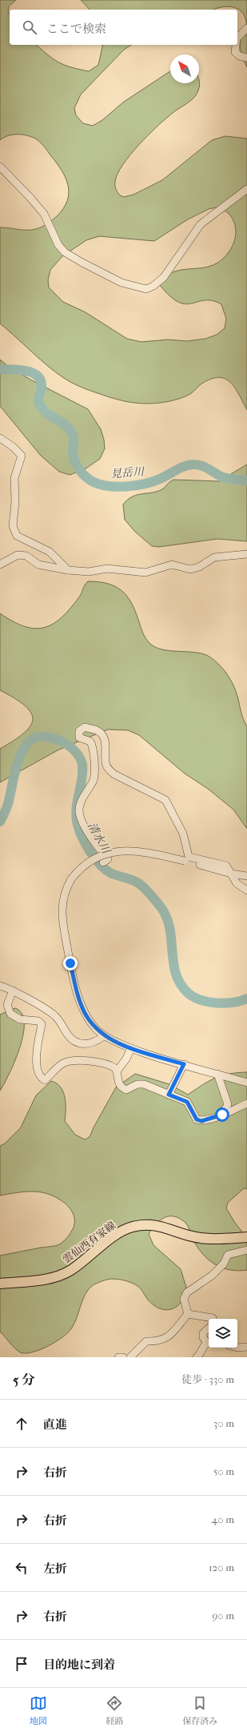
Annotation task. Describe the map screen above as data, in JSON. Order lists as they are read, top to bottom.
{
  "streets": {
    "main road": ["雲仙西有家線"]
  },
  "water": ["見岳川", "清水川"],
  "north": "top left",
  "page": {
    "search": "ここで検索",
    "heading": ["5 分", "徒歩 · 330 m"],
    "list": [
      ["直進", "30 m"],
      ["右折", "50 m"],
      ["右折", "40 m"],
      ["左折", "120 m"],
      ["右折", "90 m"],
      "目的地に到着"
    ],
    "nav": ["地図", "経路", "保存済み"]
  }
}
